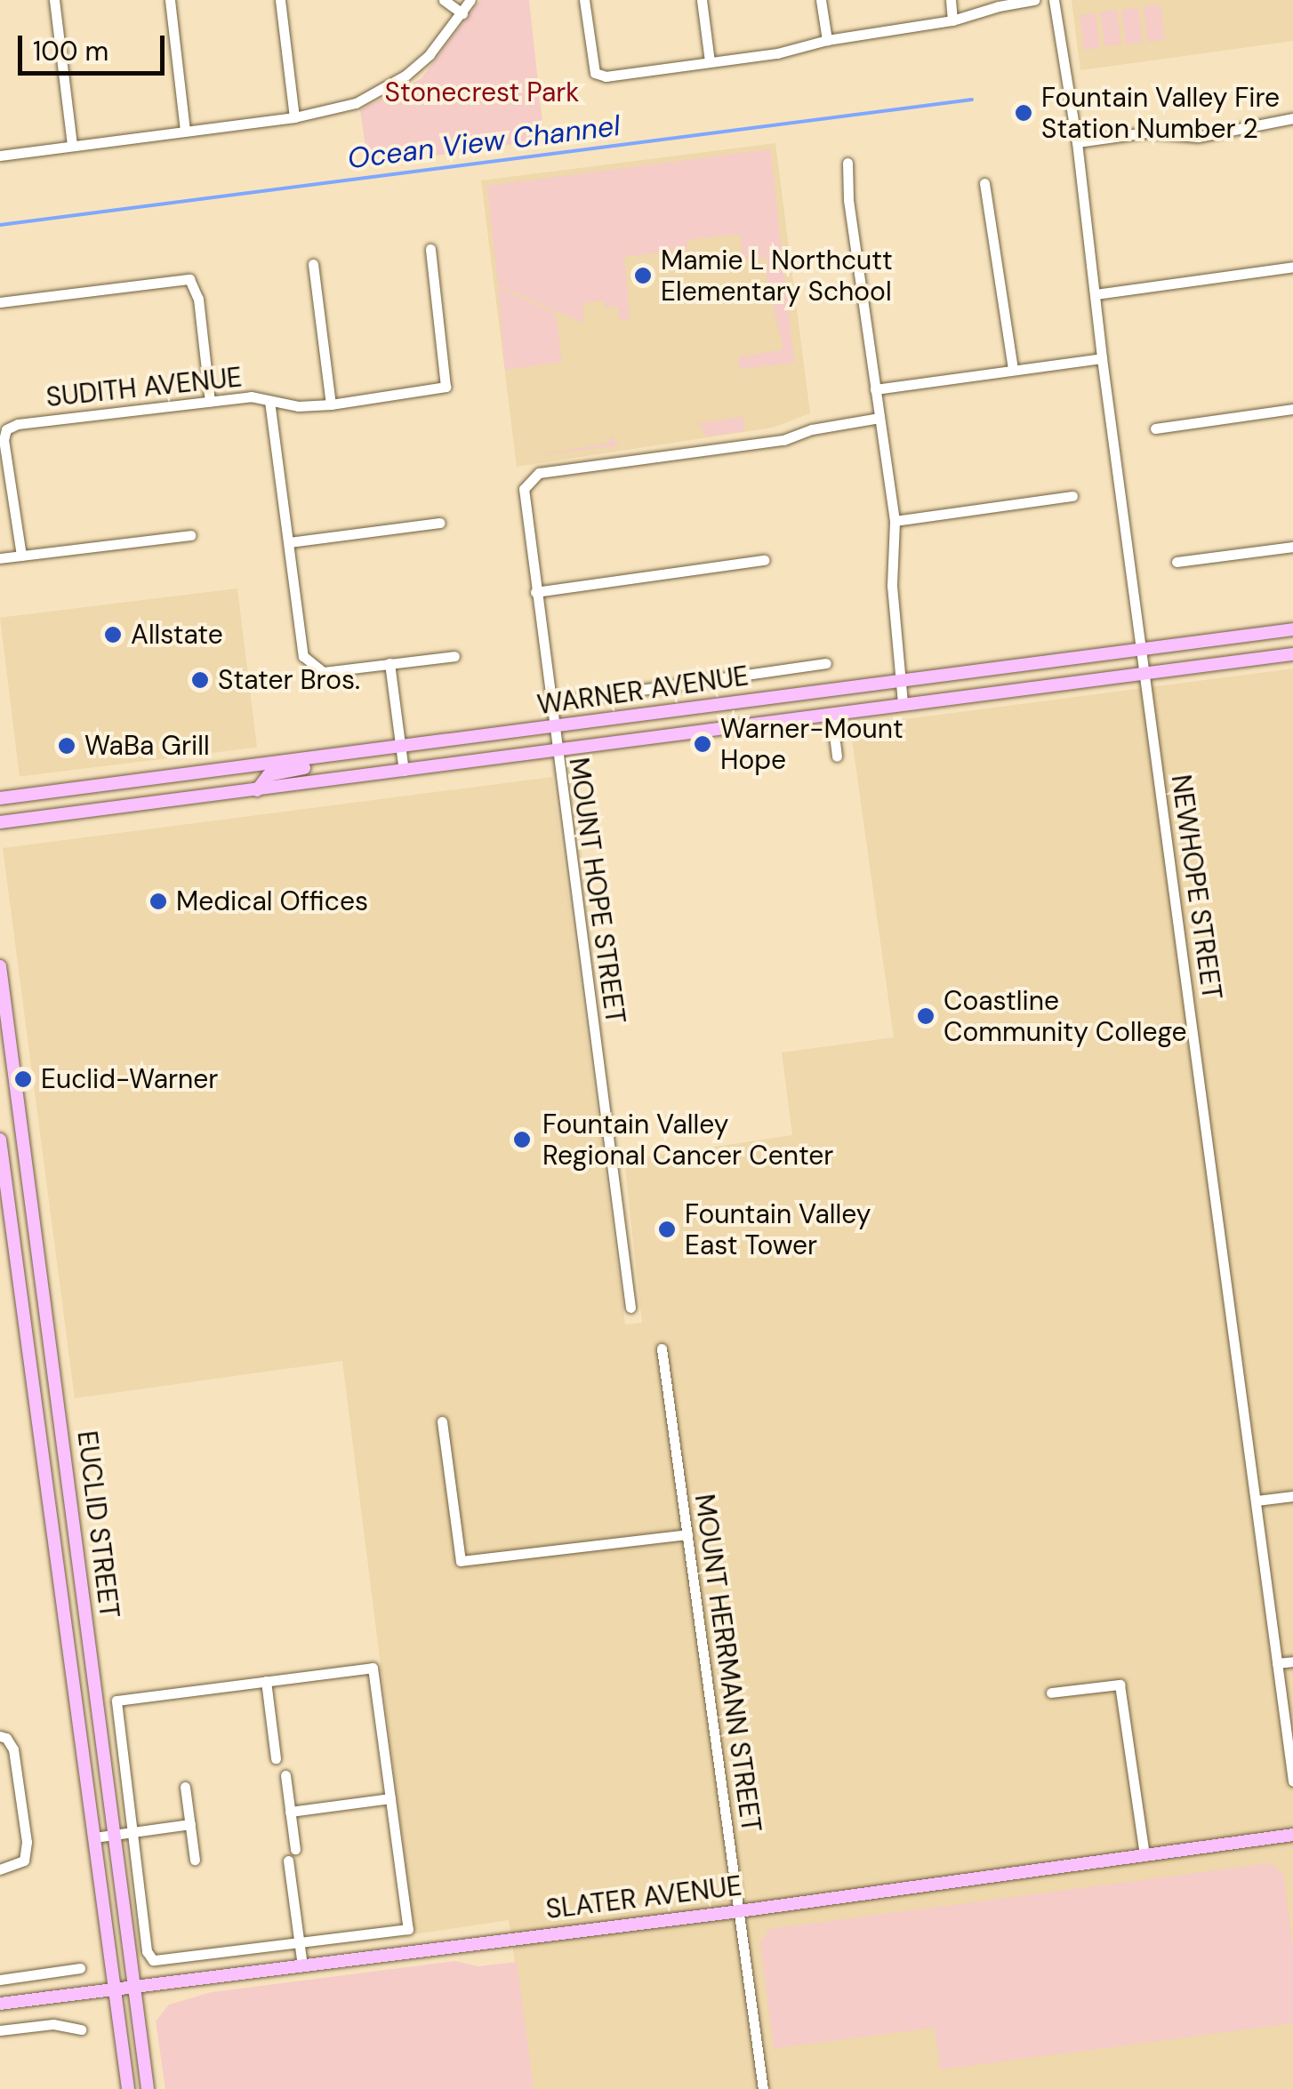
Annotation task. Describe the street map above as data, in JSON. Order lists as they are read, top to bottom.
{
  "streets": {
    "main road": ["WARNER AVENUE", "EUCLID STREET", "SLATER AVENUE"],
    "street": [
      "SUDITH AVENUE",
      "NEWHOPE STREET",
      "MOUNT HOPE STREET",
      "MOUNT HERRMANN STREET"
    ]
  },
  "crossings": [
    ["WARNER AVENUE", "NEWHOPE STREET"],
    ["WARNER AVENUE", "MOUNT HOPE STREET"],
    ["EUCLID STREET", "SLATER AVENUE"],
    ["MOUNT HERRMANN STREET", "SLATER AVENUE"]
  ],
  "water": ["Ocean View Channel"],
  "parks": ["Stonecrest Park"],
  "places": [
    "Fountain Valley Fire Station Number 2",
    "Mamie L Northcutt Elementary School",
    "Allstate",
    "Stater Bros.",
    "Warner-Mount Hope",
    "WaBa Grill",
    "Medical Offices",
    "Coastline Community College",
    "Euclid-Warner",
    "Fountain Valley Regional Cancer Center",
    "Fountain Valley East Tower"
  ],
  "scale_bar": "100 m"
}
